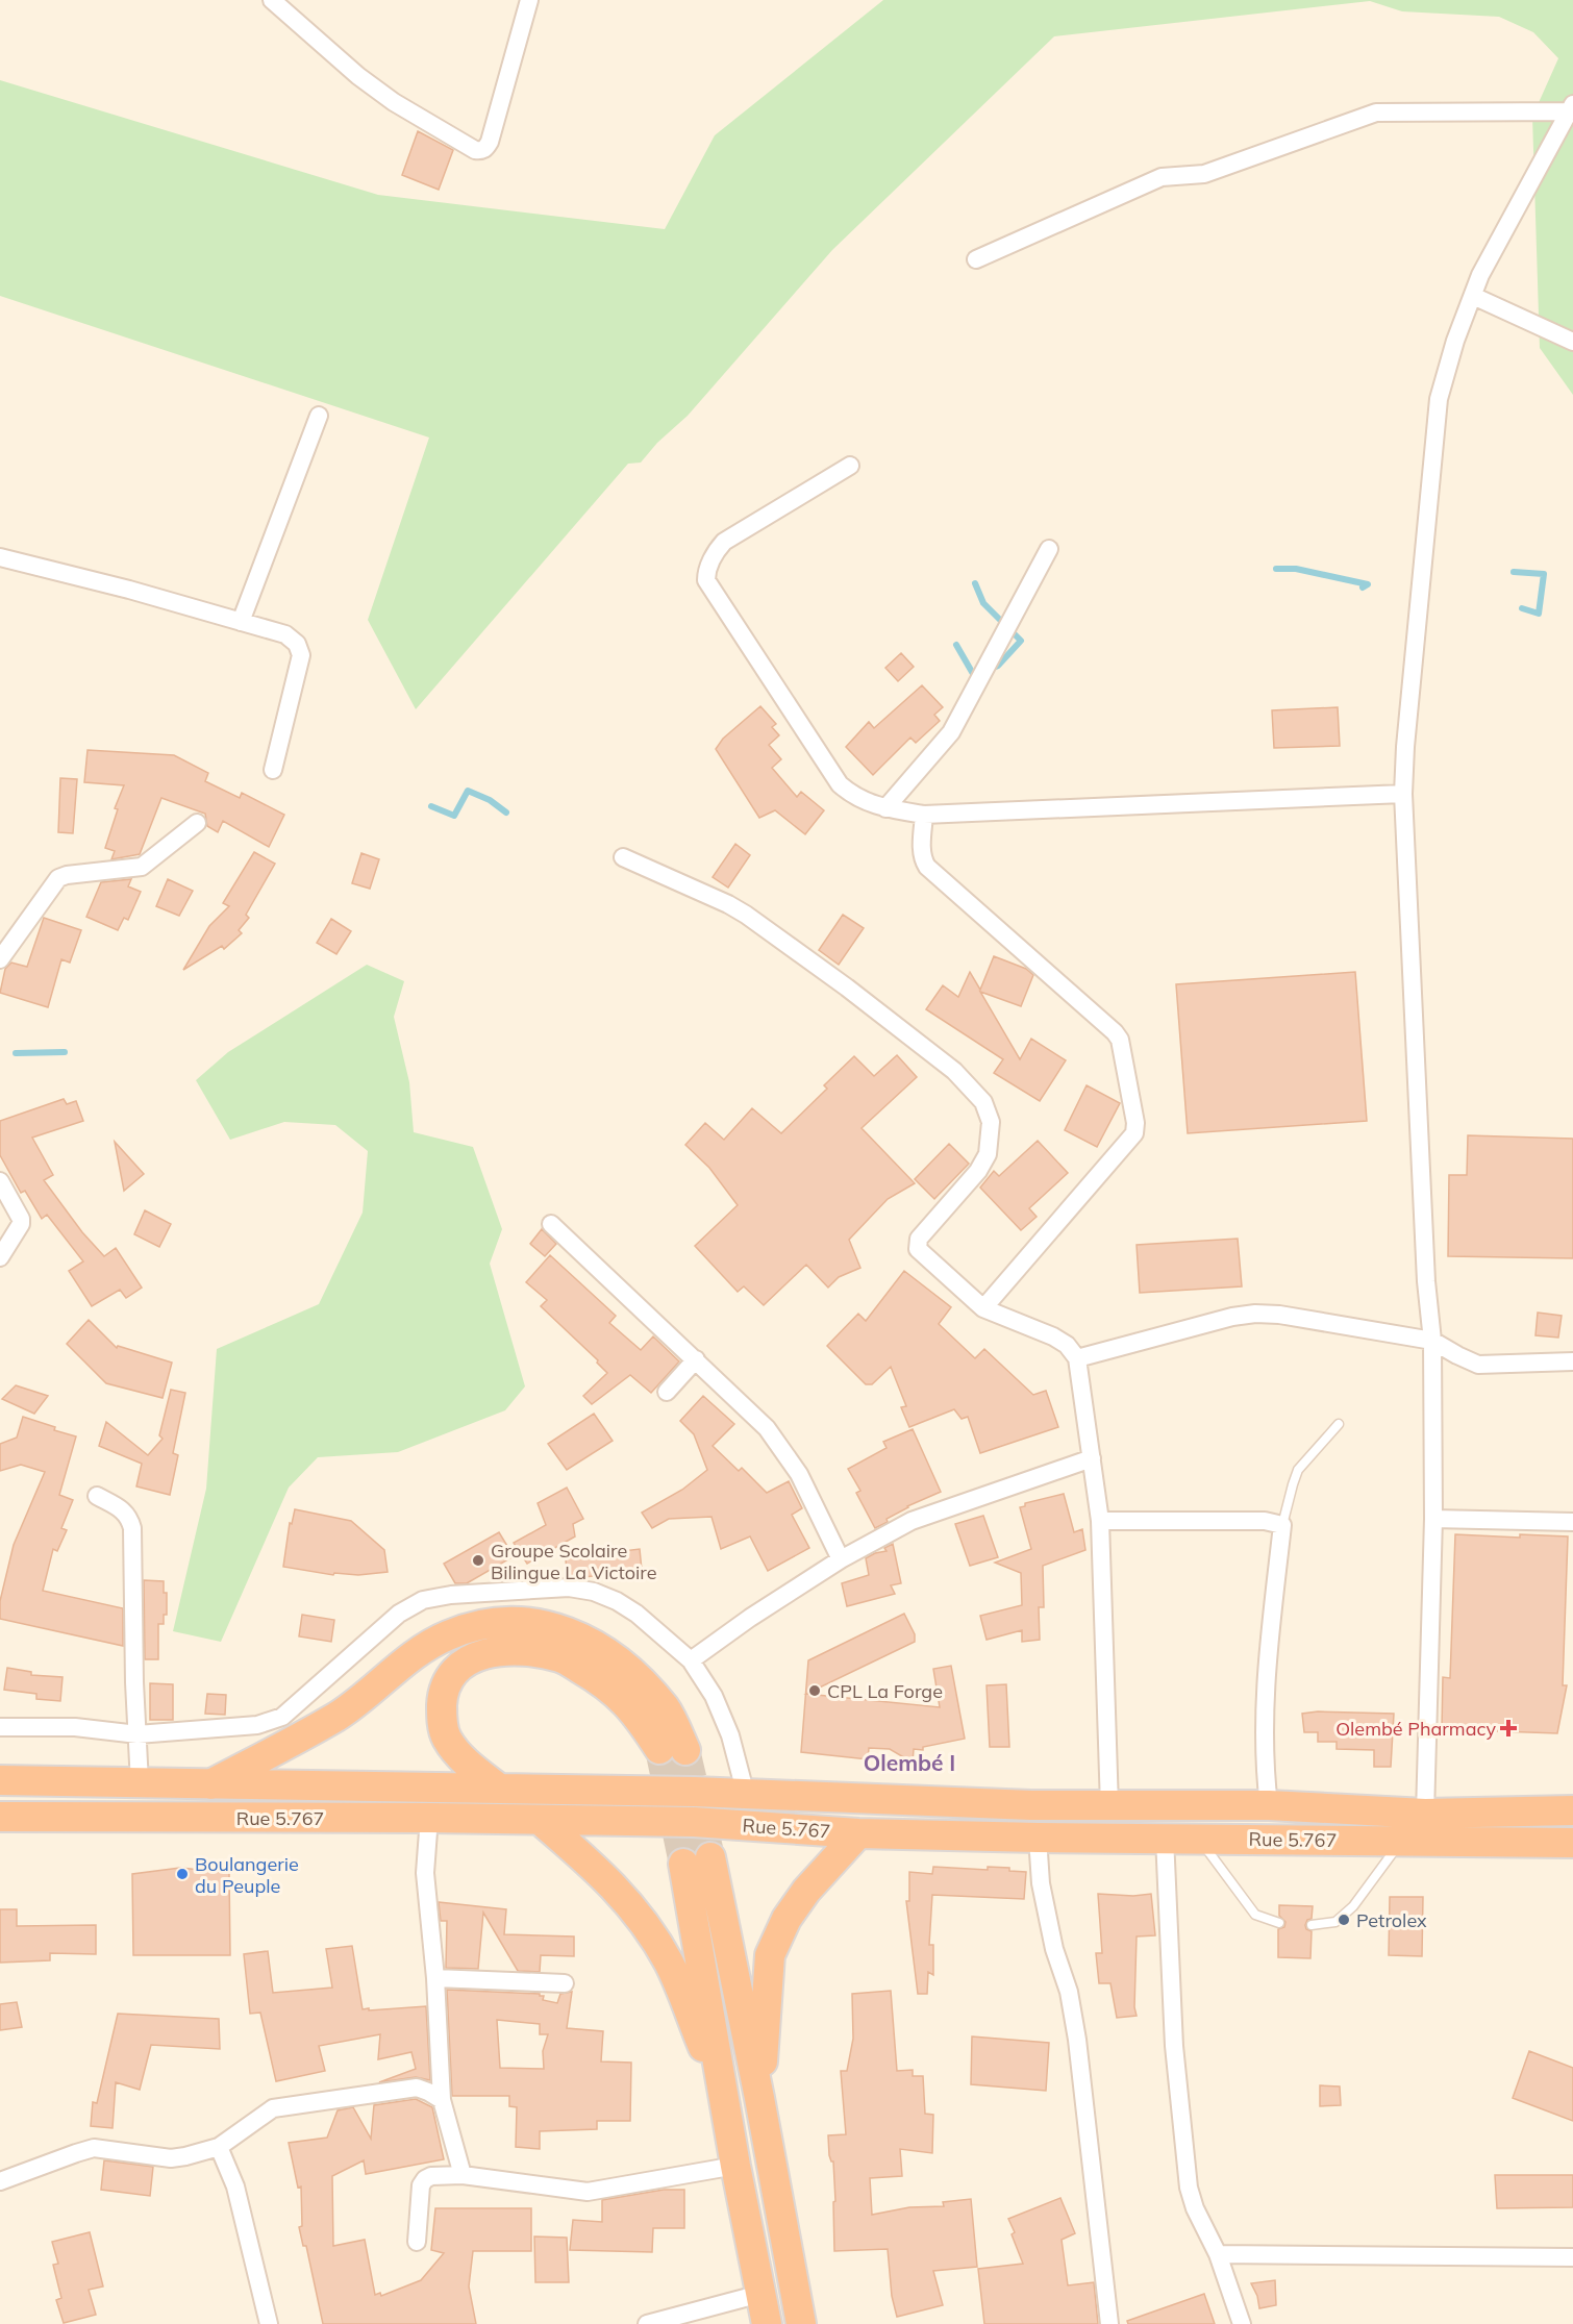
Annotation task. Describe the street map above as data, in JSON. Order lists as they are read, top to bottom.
{
  "streets": {
    "highway": ["Rue 5.767"]
  },
  "districts": ["Olembé I"],
  "places": {
    "other": [
      "Groupe Scolaire Bilingue La Victoire",
      "CPL La Forge",
      "Boulangerie du Peuple",
      "Petrolex"
    ],
    "health": ["Olembé Pharmacy"]
  }
}
